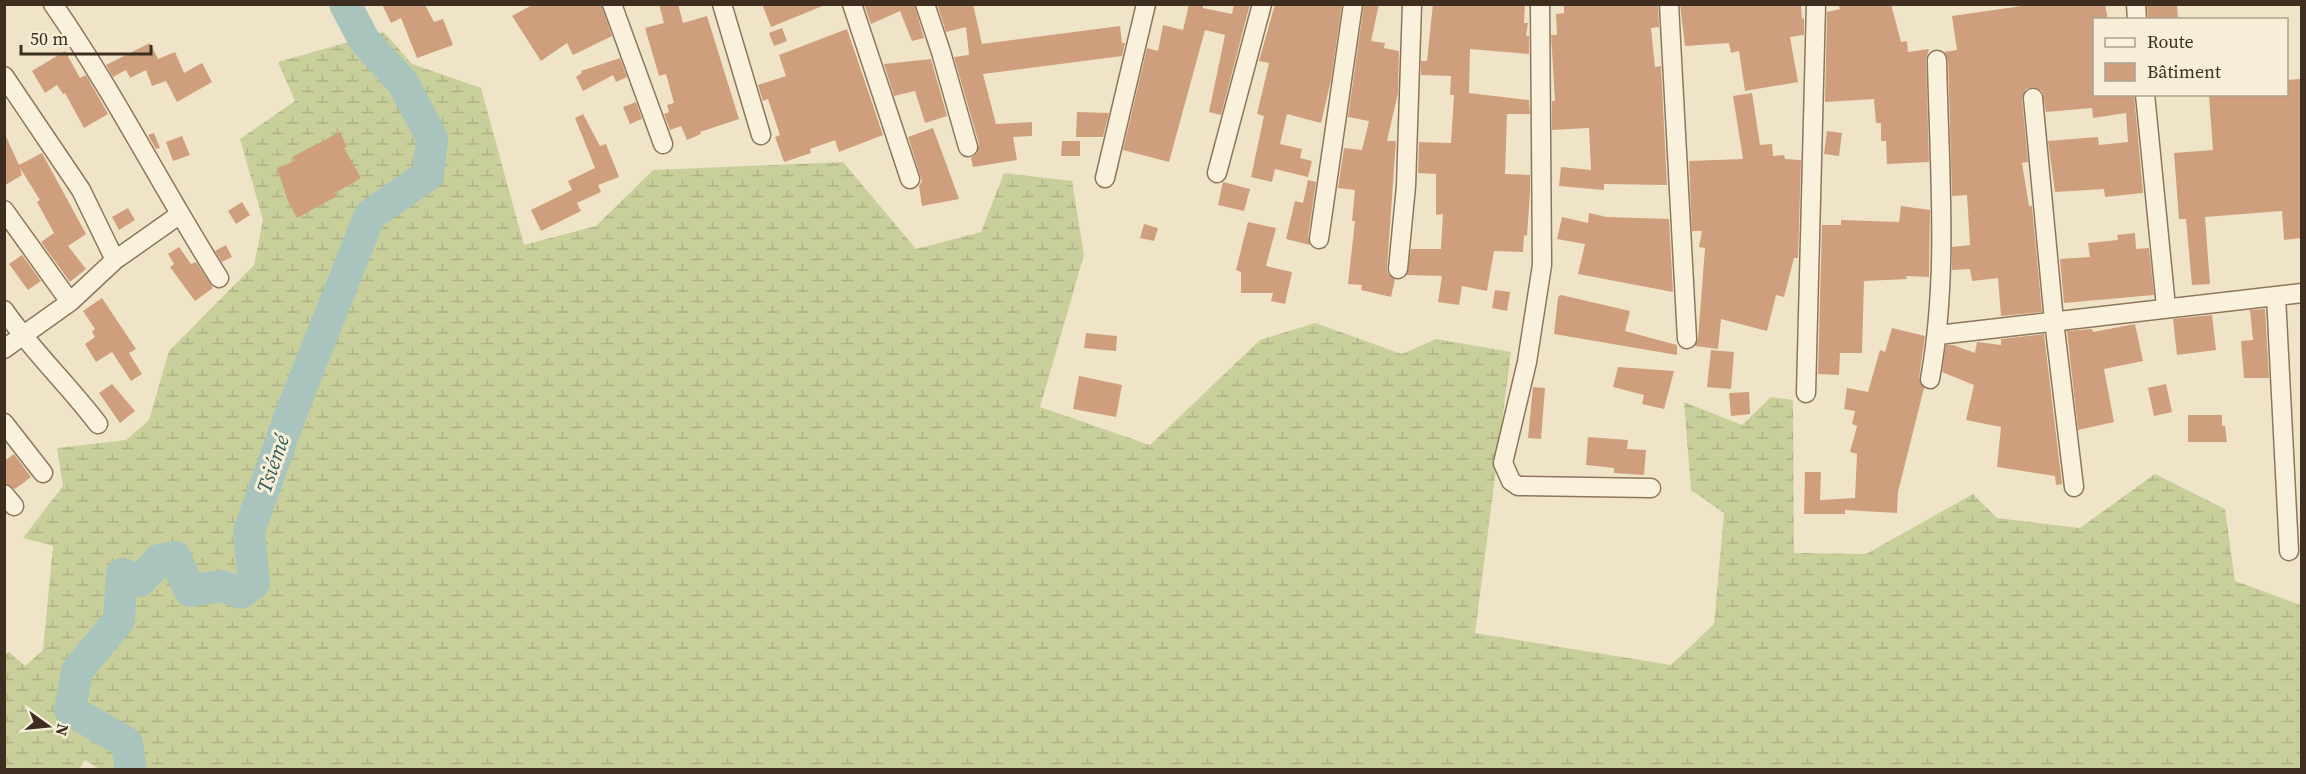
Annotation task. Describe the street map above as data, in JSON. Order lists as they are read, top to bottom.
{
  "water": ["Tsiémé"],
  "legend": ["Route", "Bâtiment"],
  "scale_bar": "50 m",
  "north": "right"
}
